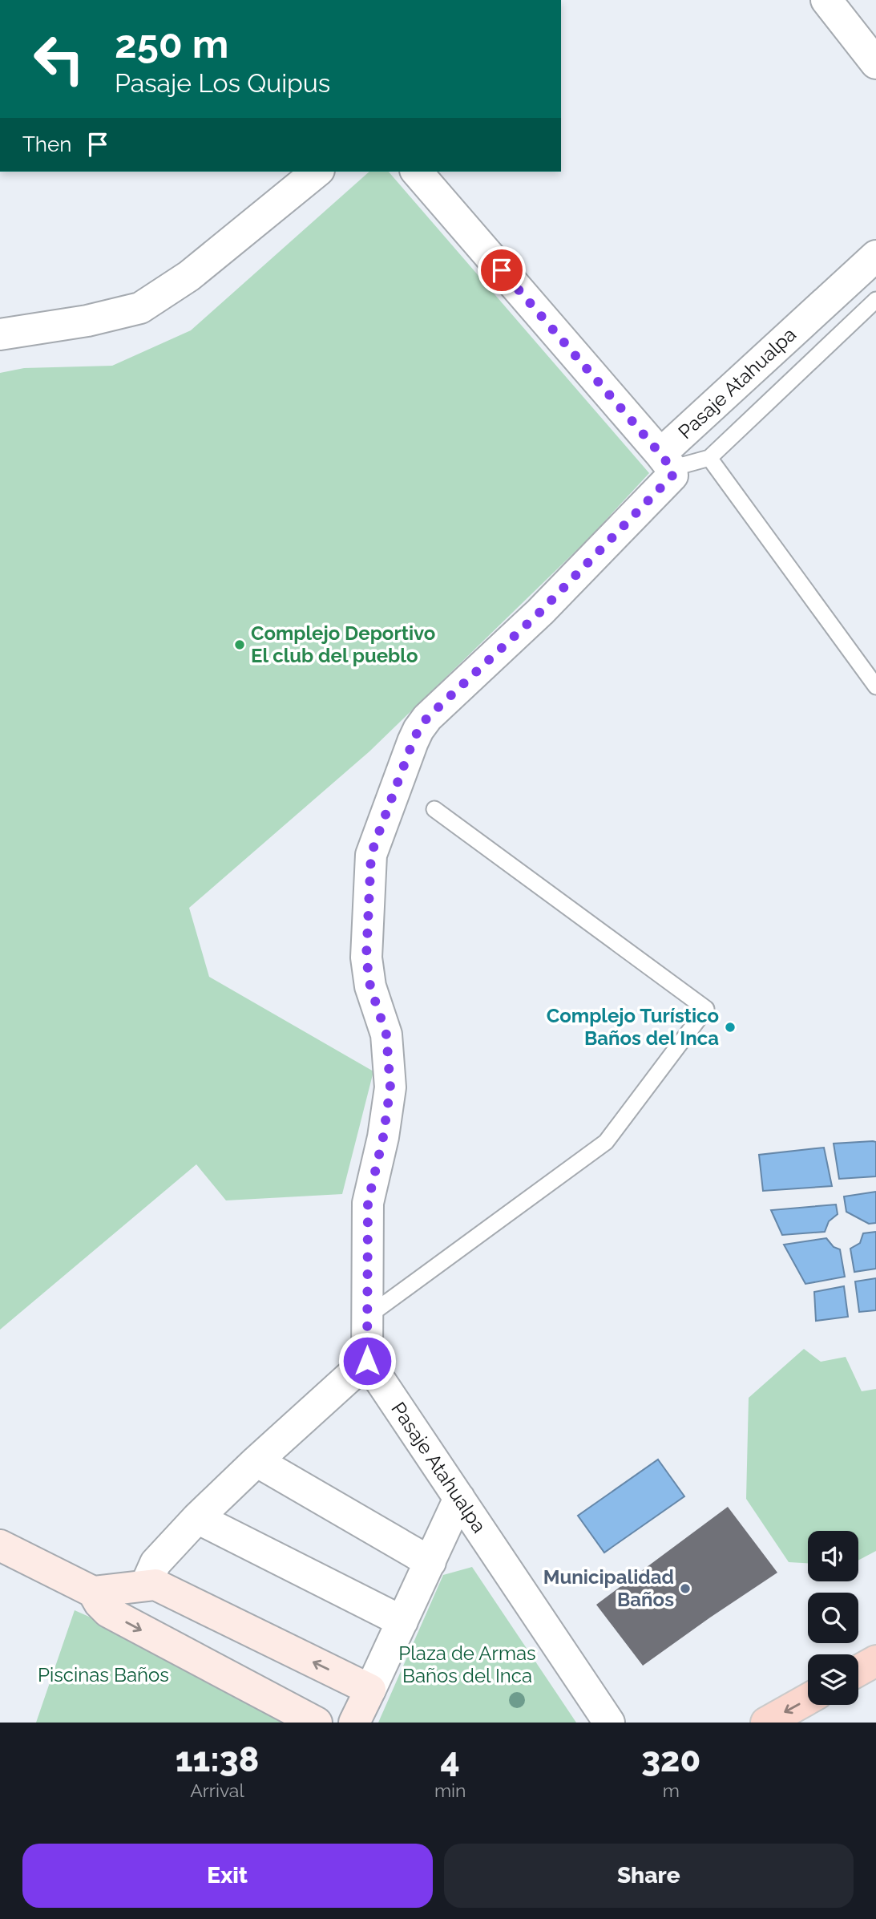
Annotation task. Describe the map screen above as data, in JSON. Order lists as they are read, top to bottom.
{
  "streets": {
    "street": ["Pasaje Atahualpa"]
  },
  "parks": ["Plaza de Armas Baños del Inca", "Piscinas Baños"],
  "places": ["Complejo Deportivo El club del pueblo", "Complejo Turístico Baños del Inca", "Municipalidad Baños"],
  "page": {
    "turn": ["250 m", "Pasaje Los Quipus"],
    "then": "Then",
    "eta": [
      "11:38",
      "Arrival",
      "4",
      "min",
      "320",
      "m"
    ],
    "buttons": ["Exit", "Share"]
  }
}
